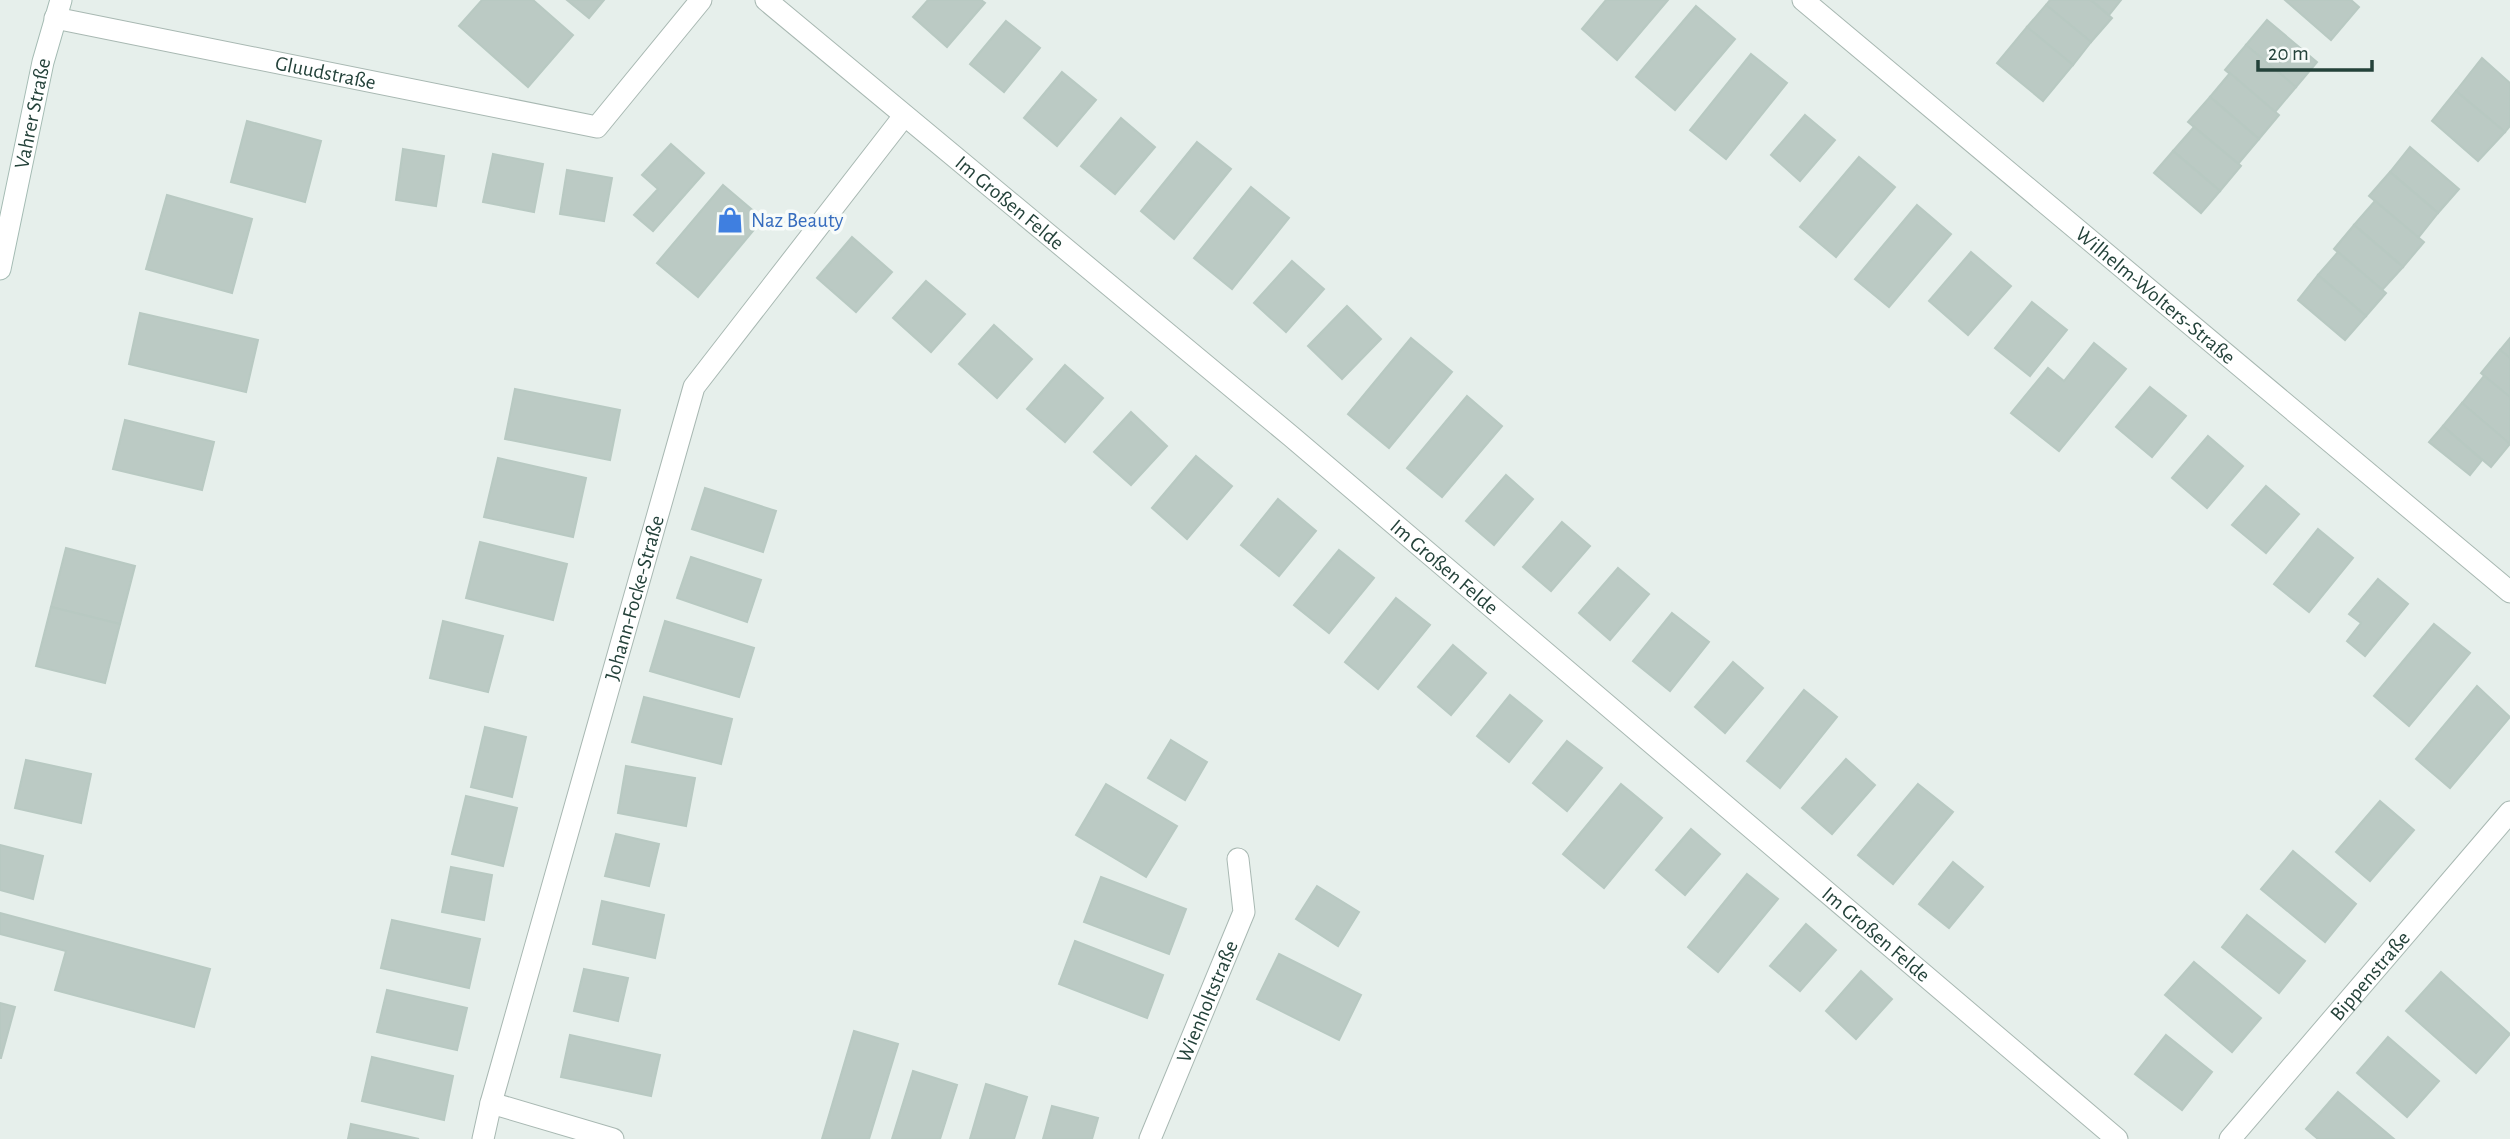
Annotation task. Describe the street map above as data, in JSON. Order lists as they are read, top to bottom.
{
  "streets": {
    "street": [
      "Gluudstraße",
      "Vahrer Straße",
      "Im Großen Felde",
      "Wilhelm-Wolters-Straße",
      "Johann-Focke-Straße",
      "Bippenstraße",
      "Wienholtstraße"
    ]
  },
  "crossings": [
    ["Gluudstraße", "Vahrer Straße"],
    ["Im Großen Felde", "Johann-Focke-Straße"]
  ],
  "places": {
    "shop": ["Naz Beauty"]
  },
  "scale_bar": "20 m"
}
